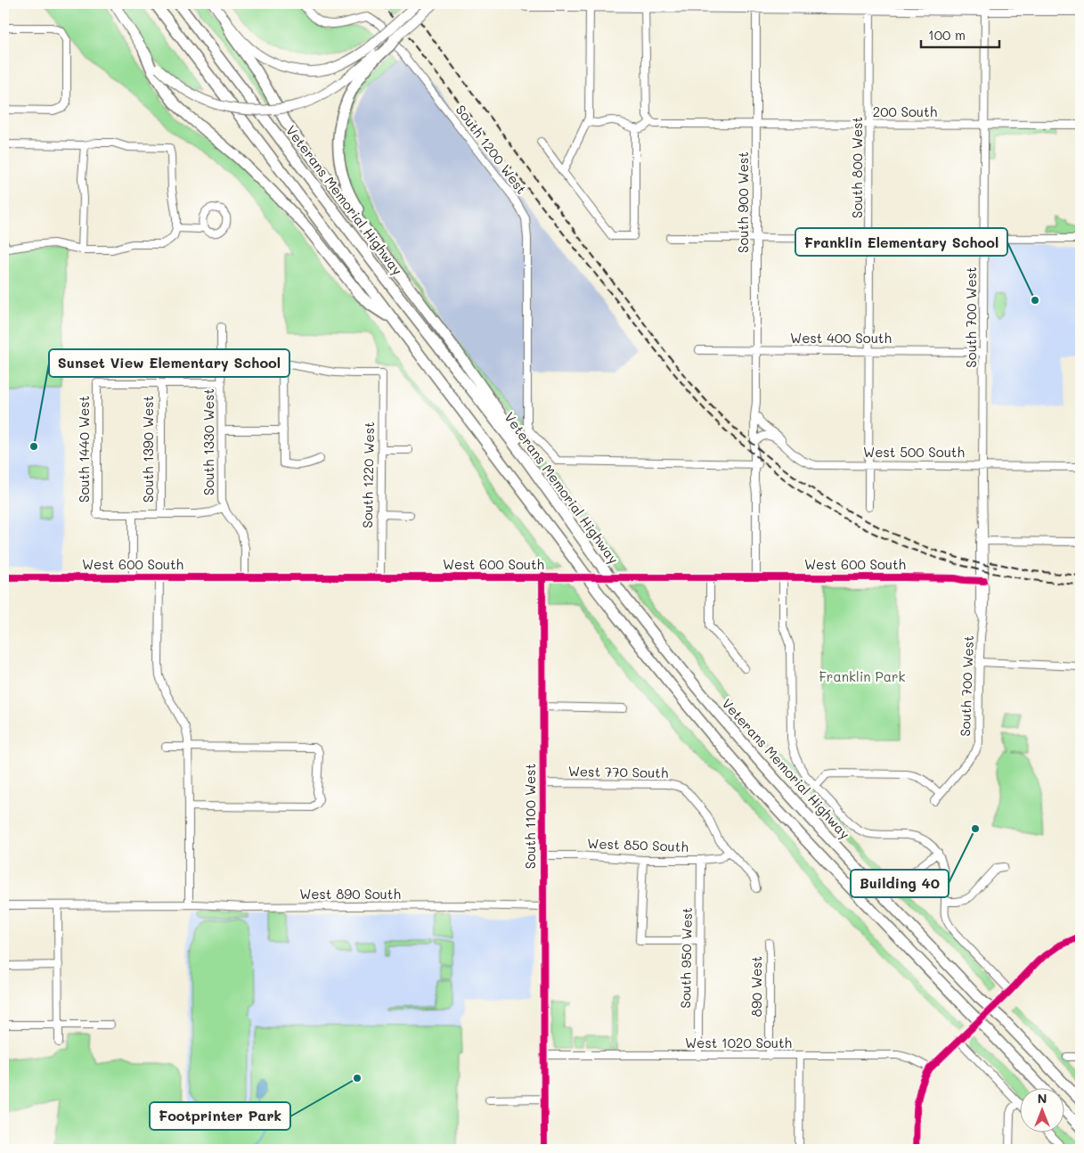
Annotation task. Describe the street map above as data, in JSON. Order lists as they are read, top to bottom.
{
  "streets": {
    "highway": ["Veterans Memorial Highway"],
    "street": [
      "200 South",
      "South 1200 West",
      "South 800 West",
      "South 900 West",
      "South 700 West",
      "West 400 South",
      "South 1330 West",
      "South 1440 West",
      "South 1390 West",
      "West 500 South",
      "South 1220 West",
      "West 600 South",
      "West 770 South",
      "South 1100 West",
      "West 850 South",
      "West 890 South",
      "South 950 West",
      "890 West",
      "West 1020 South"
    ]
  },
  "crossings": [
    ["200 South", "South 800 West"],
    ["200 South", "South 900 West"],
    ["200 South", "South 700 West"],
    ["South 1200 West", "South 900 West"],
    ["South 800 West", "West 400 South"],
    ["South 800 West", "West 500 South"],
    ["South 900 West", "West 400 South"],
    ["South 900 West", "West 500 South"],
    ["South 900 West", "West 600 South"],
    ["South 700 West", "West 400 South"],
    ["South 700 West", "West 500 South"],
    ["South 700 West", "West 600 South"],
    ["South 1330 West", "West 600 South"],
    ["South 1440 West", "South 1390 West"],
    ["South 1220 West", "West 600 South"],
    ["West 600 South", "South 1100 West"],
    ["West 770 South", "South 1100 West"],
    ["West 770 South", "West 850 South"],
    ["South 1100 West", "West 850 South"],
    ["South 1100 West", "West 890 South"],
    ["South 1100 West", "West 1020 South"],
    ["West 850 South", "South 950 West"],
    ["South 950 West", "West 1020 South"],
    ["890 West", "West 1020 South"]
  ],
  "parks": ["Franklin Park"],
  "places": [
    "Franklin Elementary School",
    "Sunset View Elementary School",
    "Building 40",
    "Footprinter Park"
  ],
  "scale_bar": "100 m",
  "north": "top"
}
